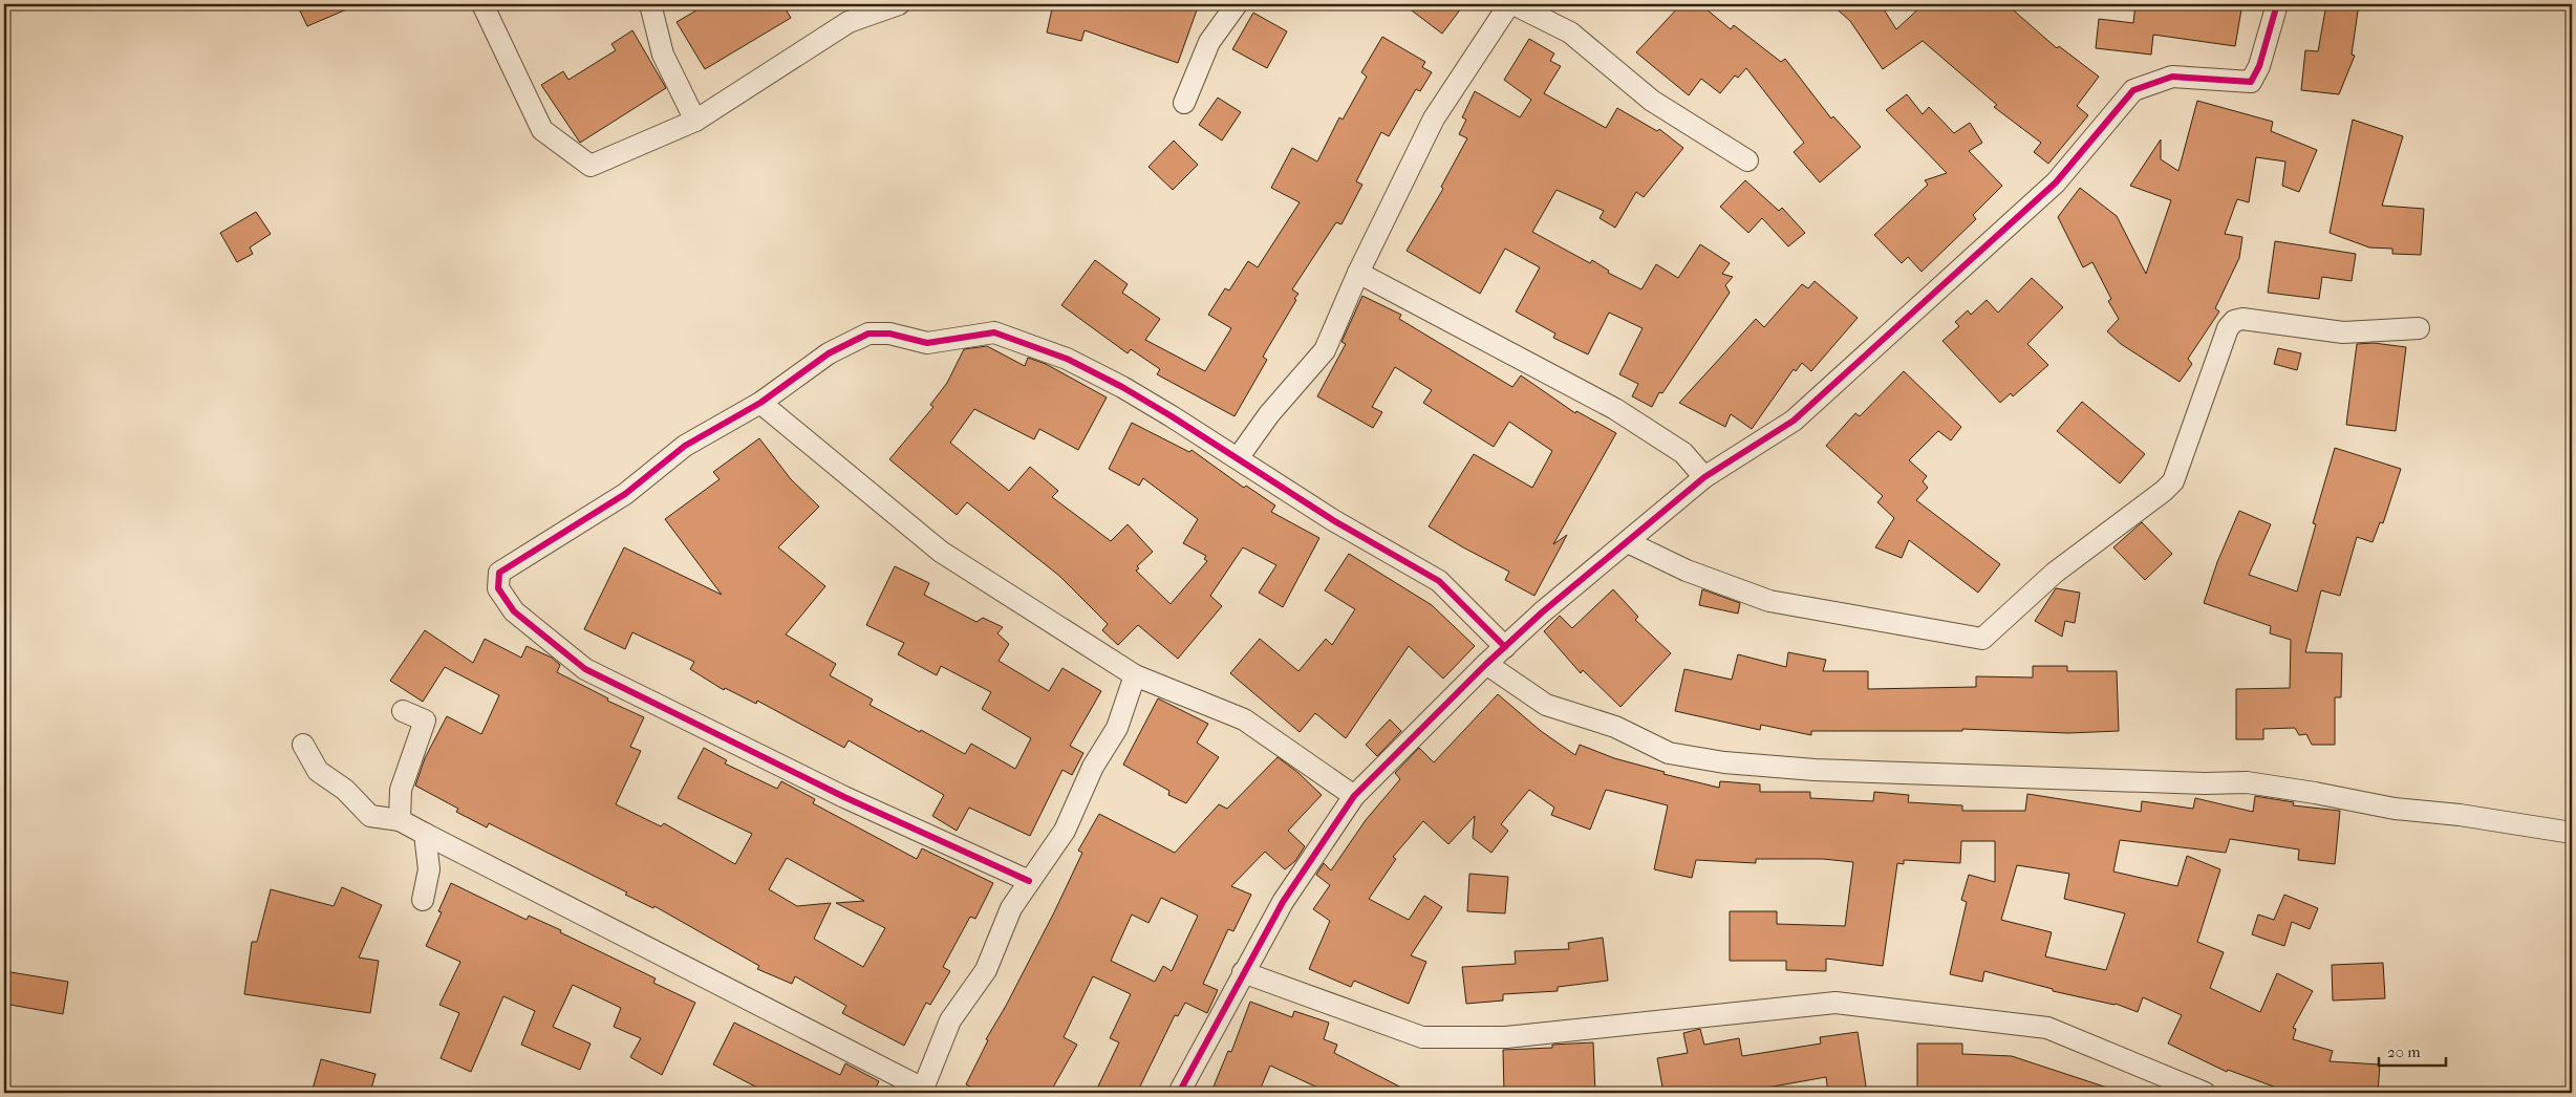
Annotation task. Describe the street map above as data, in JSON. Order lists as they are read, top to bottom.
{
  "scale_bar": "20 m"
}
